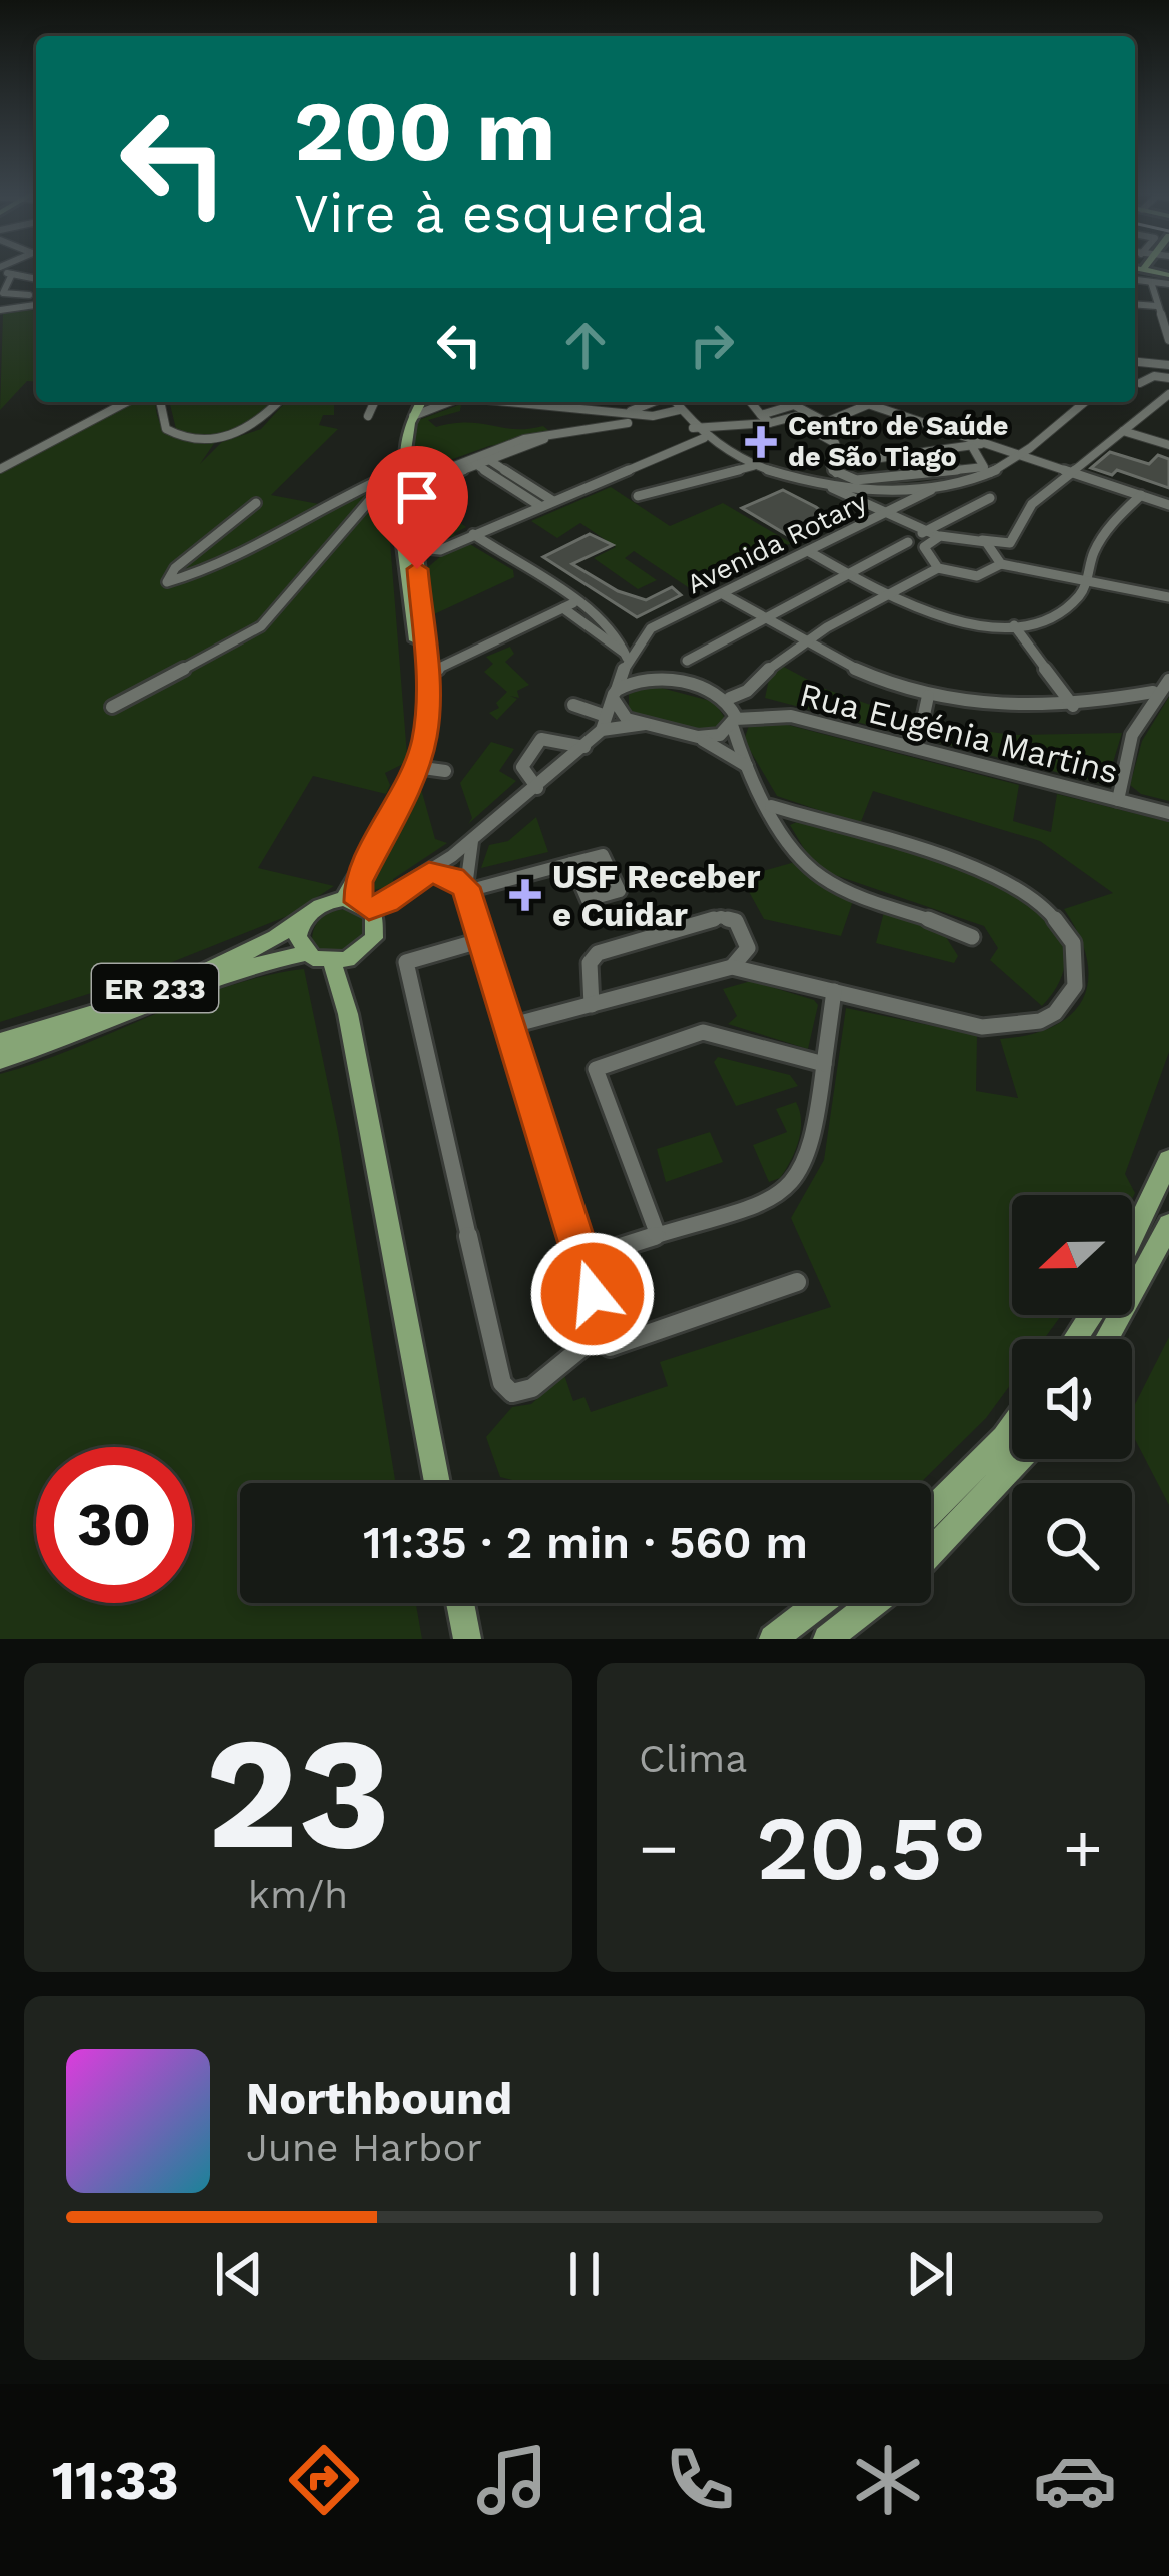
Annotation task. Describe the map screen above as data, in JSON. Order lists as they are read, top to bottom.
{
  "streets": {
    "main road": ["ER 233"],
    "street": ["Avenida Rotary", "Rua Eugénia Martins"]
  },
  "places": {
    "health": ["Centro de Saúde de São Tiago", "USF Receber e Cuidar"]
  },
  "north": "left",
  "page": {
    "turn": ["200 m", "Vire à esquerda"],
    "limit": "30",
    "trip": "11:35 · 2 min · 560 m",
    "tile": [
      ["23", "km/h"],
      "Clima"
    ],
    "heat": ["−", "20.5°", "+"],
    "song": ["Northbound", "June Harbor"],
    "tabs": "11:33"
  }
}
